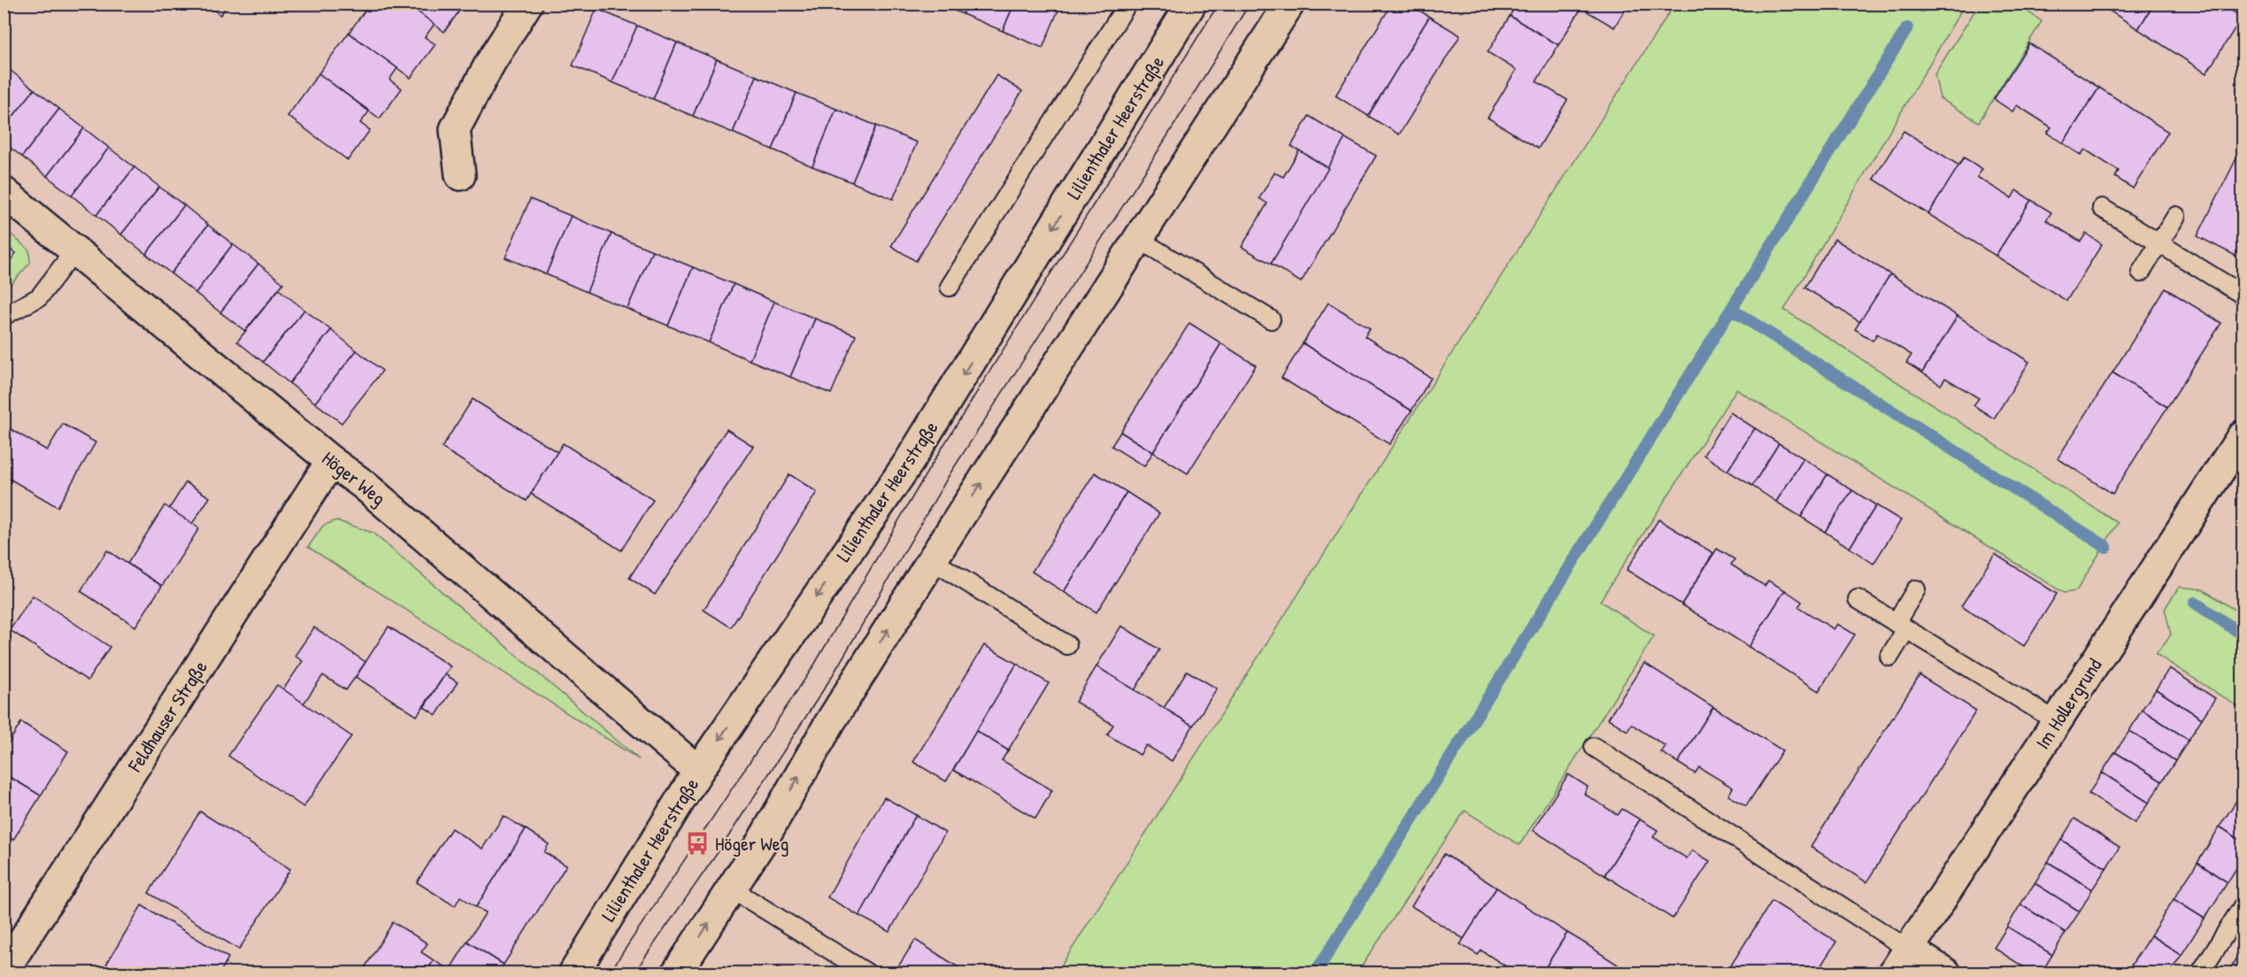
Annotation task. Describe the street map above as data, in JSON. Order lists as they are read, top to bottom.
{
  "streets": {
    "street": [
      "Lilienthaler Heerstraße",
      "Höger Weg",
      "Im Hollergrund",
      "Feldhauser Straße"
    ]
  },
  "crossings": [
    ["Lilienthaler Heerstraße", "Höger Weg"],
    ["Höger Weg", "Feldhauser Straße"]
  ],
  "places": {
    "bus stop": ["Höger Weg"]
  }
}
